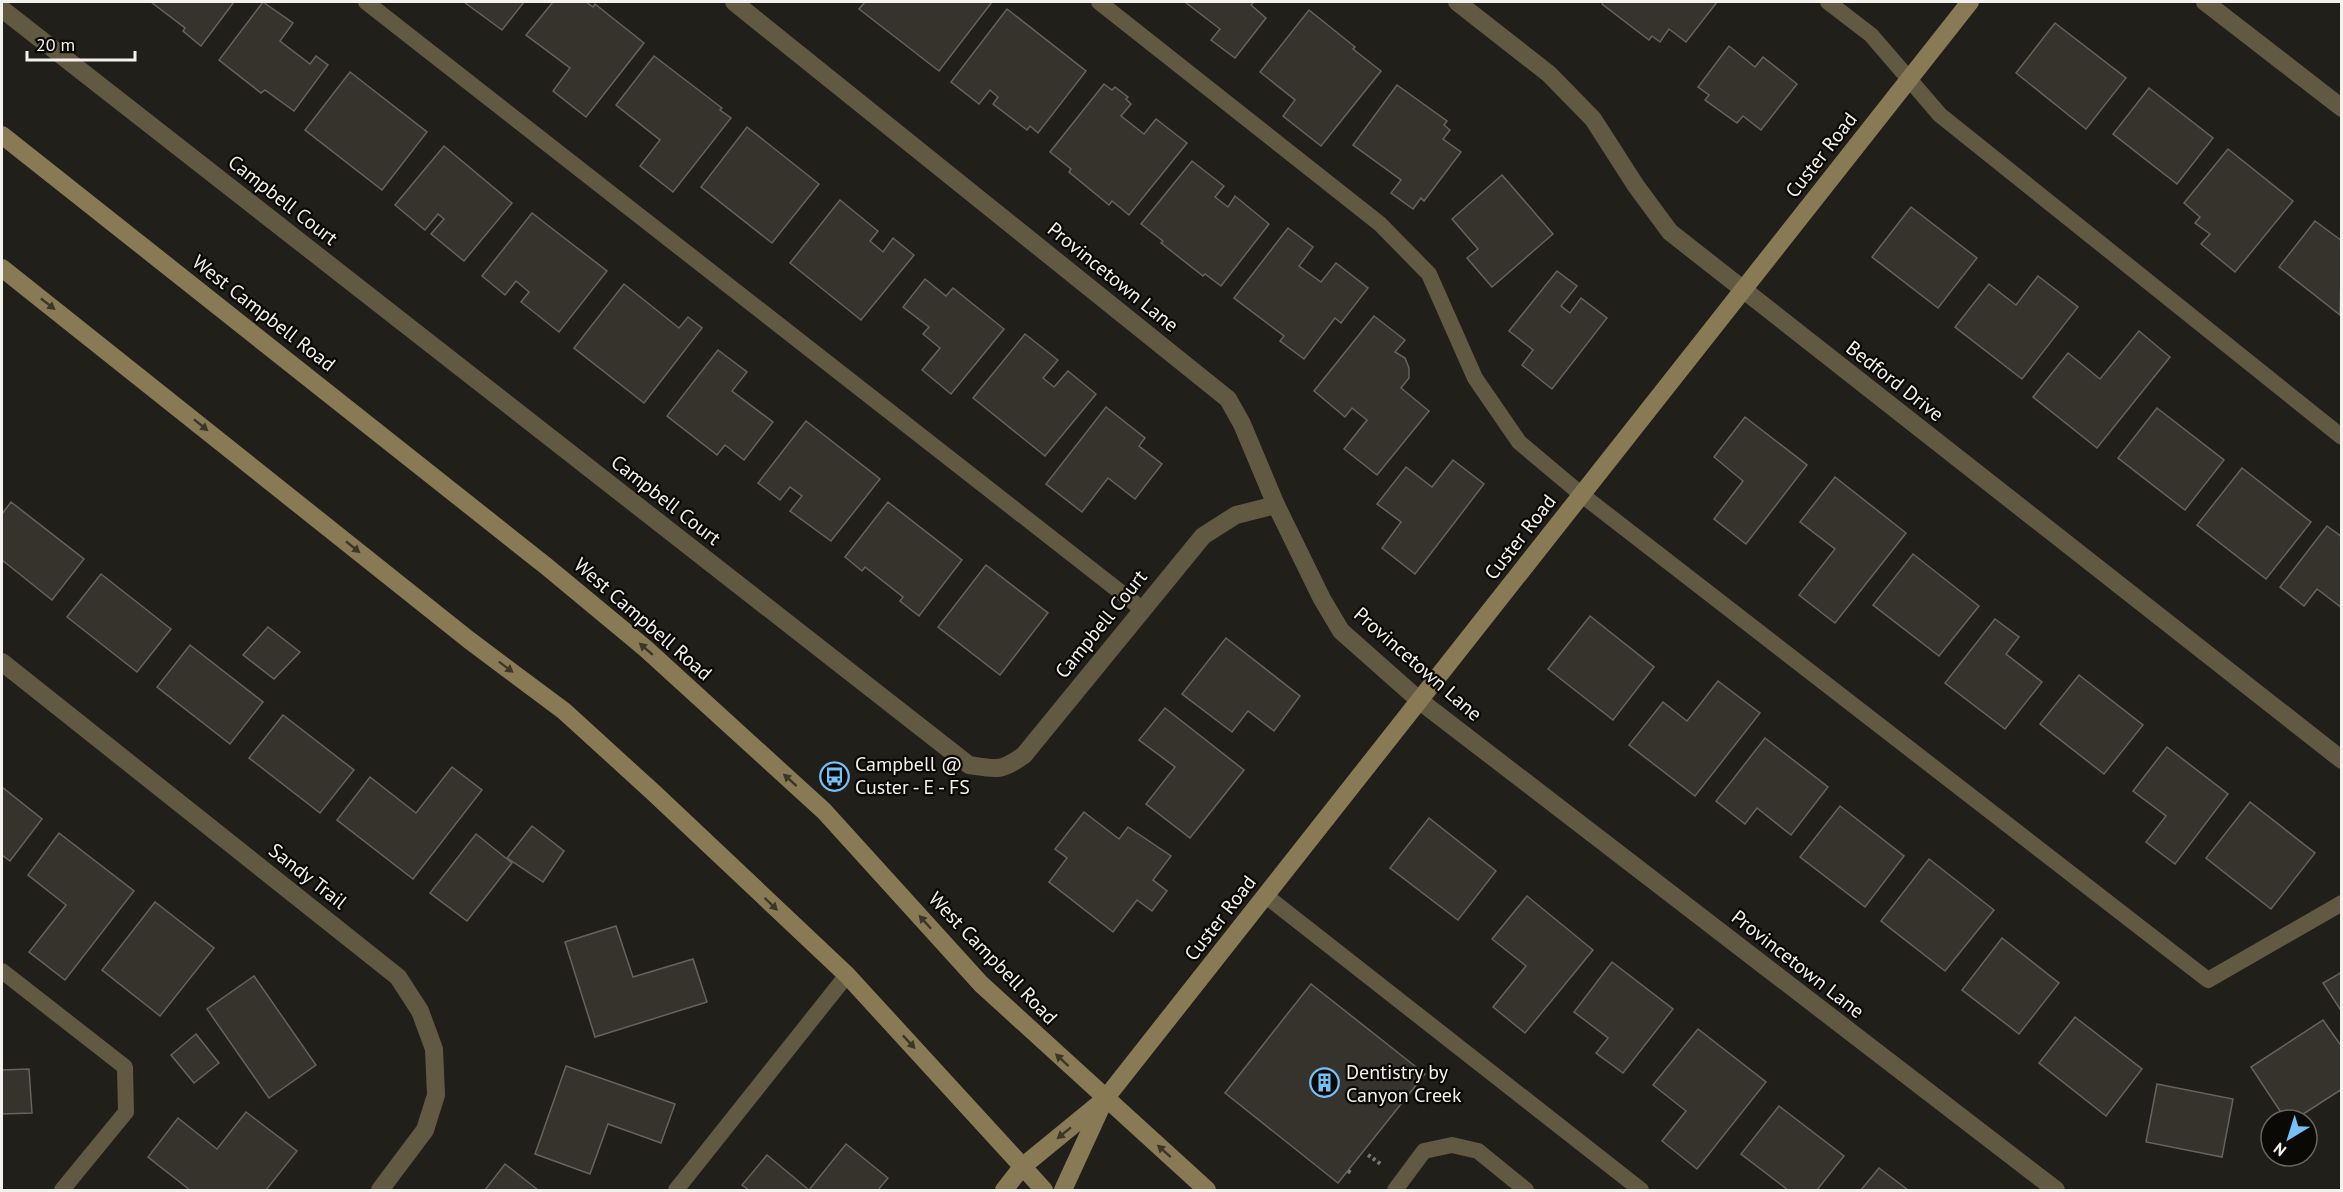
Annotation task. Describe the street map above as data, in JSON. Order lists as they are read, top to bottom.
{
  "streets": {
    "main road": ["Custer Road", "West Campbell Road"],
    "street": [
      "Campbell Court",
      "Provincetown Lane",
      "Bedford Drive",
      "Sandy Trail"
    ]
  },
  "crossings": [
    ["Custer Road", "Provincetown Lane"],
    ["Custer Road", "West Campbell Road"],
    ["Custer Road", "Bedford Drive"],
    ["Campbell Court", "Provincetown Lane"]
  ],
  "places": {
    "bus stop": ["Campbell @ Custer - E - FS"],
    "building": ["Dentistry by Canyon Creek"]
  },
  "scale_bar": "20 m",
  "north": "bottom left"
}
